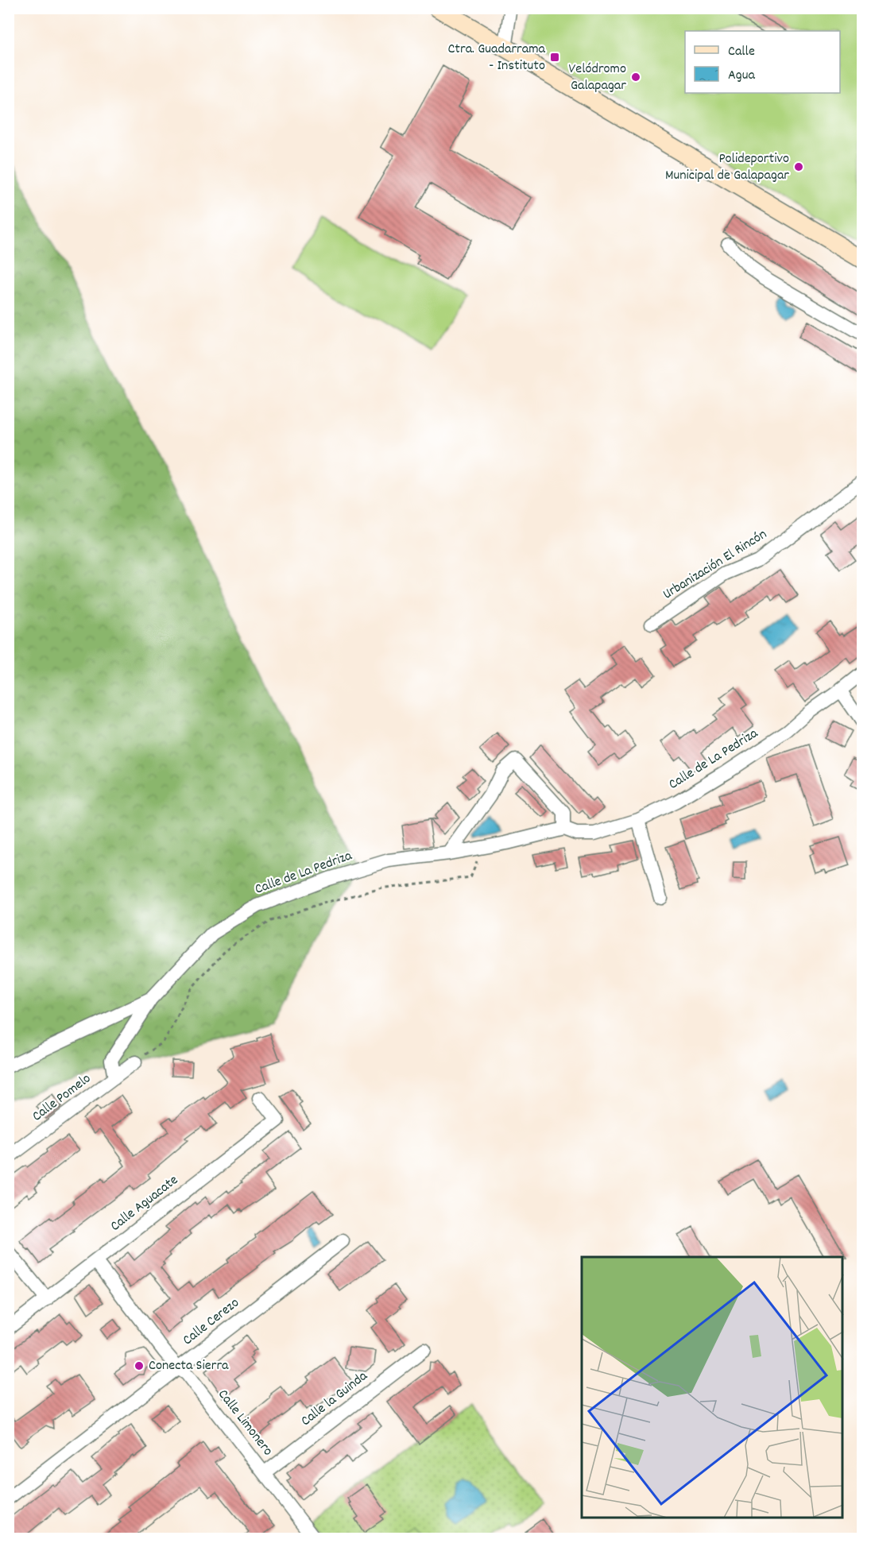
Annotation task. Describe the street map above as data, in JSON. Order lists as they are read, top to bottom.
{
  "streets": {
    "street": [
      "Urbanización El Rincón",
      "Calle de La Pedriza",
      "Calle Pomelo",
      "Calle Aguacate",
      "Calle Cerezo",
      "Calle la Guinda",
      "Calle Limonero"
    ]
  },
  "crossings": [
    ["Calle de La Pedriza", "Calle Pomelo"],
    ["Calle Aguacate", "Calle Limonero"],
    ["Calle Cerezo", "Calle Limonero"],
    ["Calle la Guinda", "Calle Limonero"]
  ],
  "places": {
    "transit": ["Ctra. Guadarrama - Instituto"],
    "other": ["Velódromo Galapagar", "Polideportivo Municipal de Galapagar", "Conecta Sierra"]
  },
  "legend": ["Calle", "Agua"]
}
